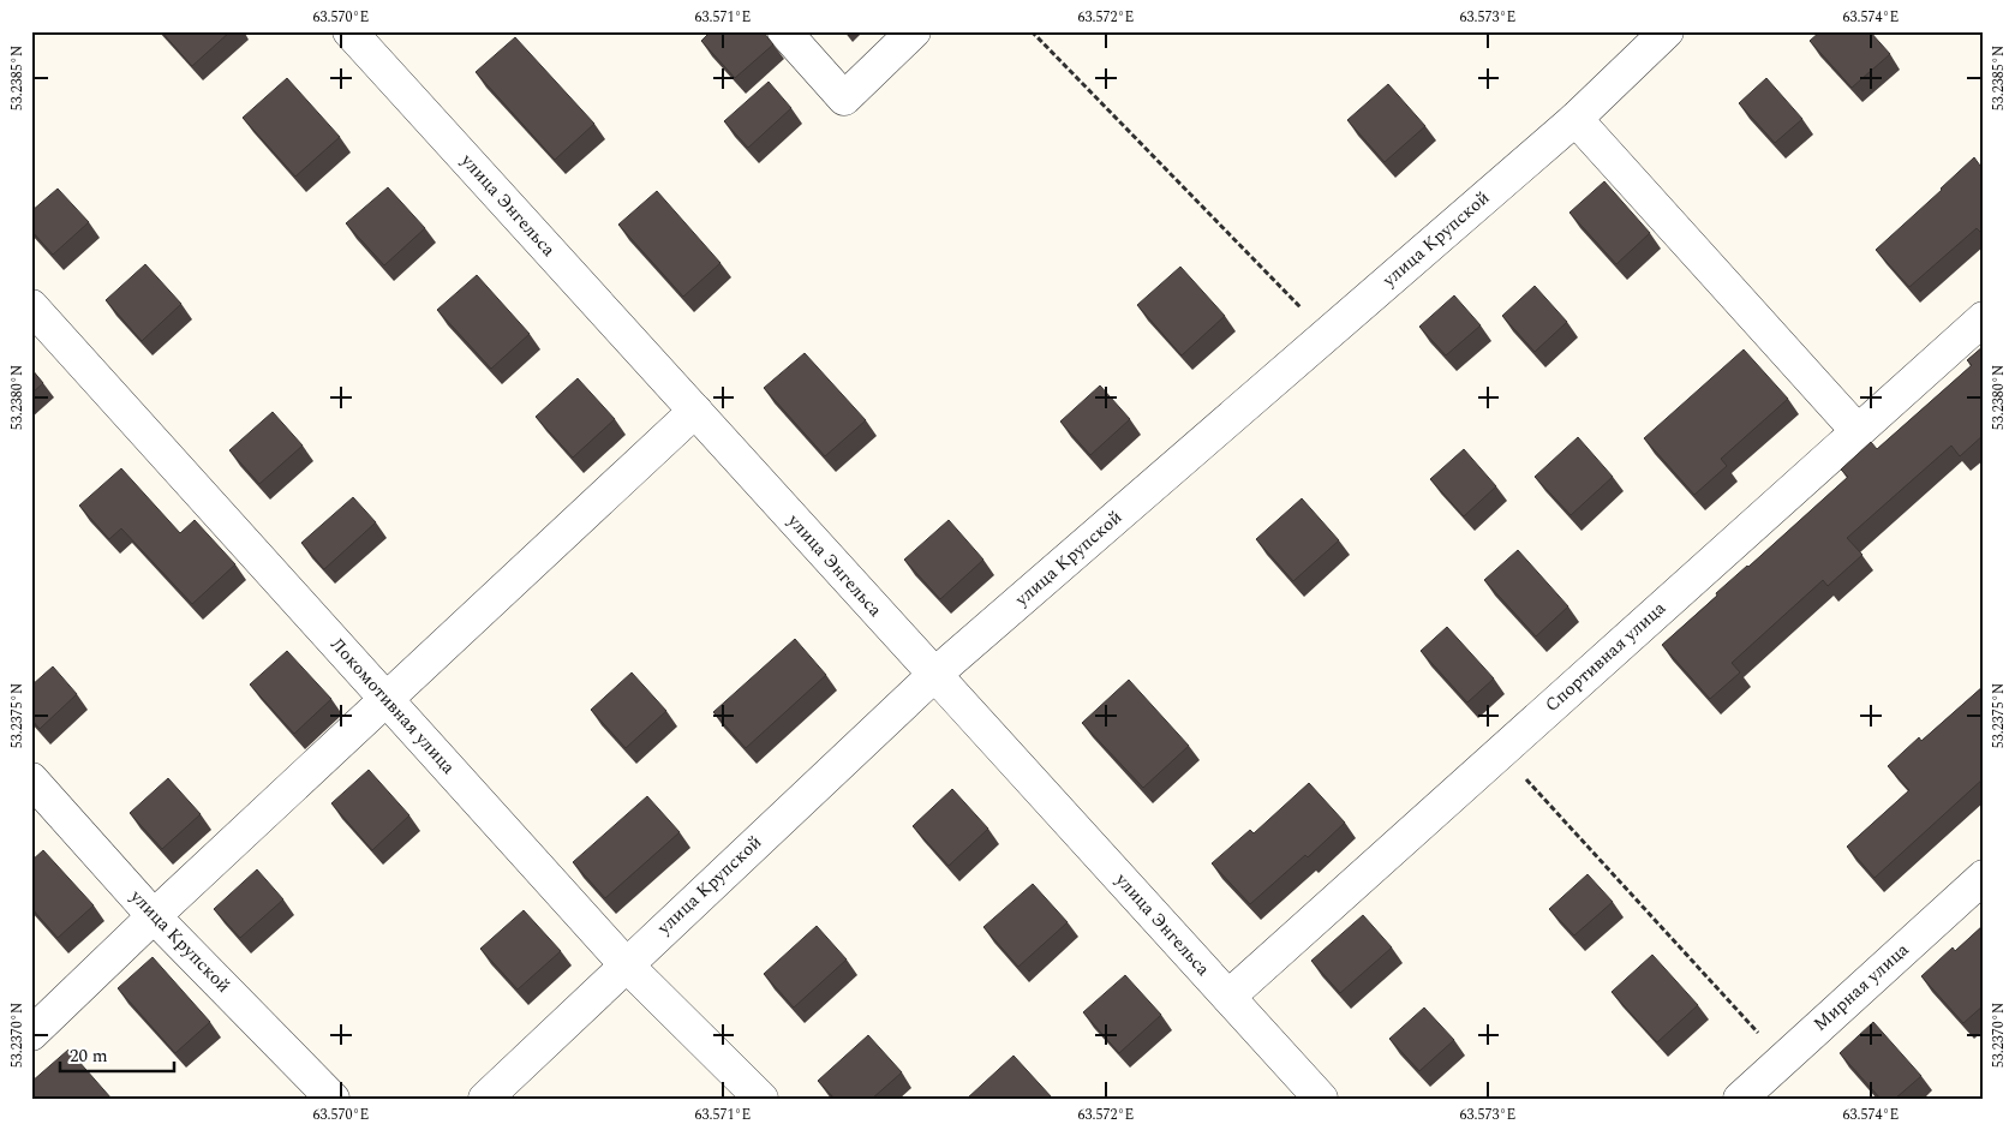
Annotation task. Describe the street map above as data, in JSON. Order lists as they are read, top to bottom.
{
  "streets": {
    "street": [
      "улица Энгельса",
      "улица Крупской",
      "Спортивная улица",
      "Локомотивная улица",
      "Мирная улица"
    ]
  },
  "crossings": [
    ["улица Энгельса", "улица Крупской"],
    ["улица Энгельса", "Спортивная улица"],
    ["улица Крупской", "Локомотивная улица"]
  ],
  "scale_bar": "20 m",
  "coordinates": [
    "63.570°E",
    "63.571°E",
    "63.572°E",
    "63.573°E",
    "63.574°E",
    "53.2385°N",
    "53.2380°N",
    "53.2375°N",
    "53.2370°N"
  ]
}
